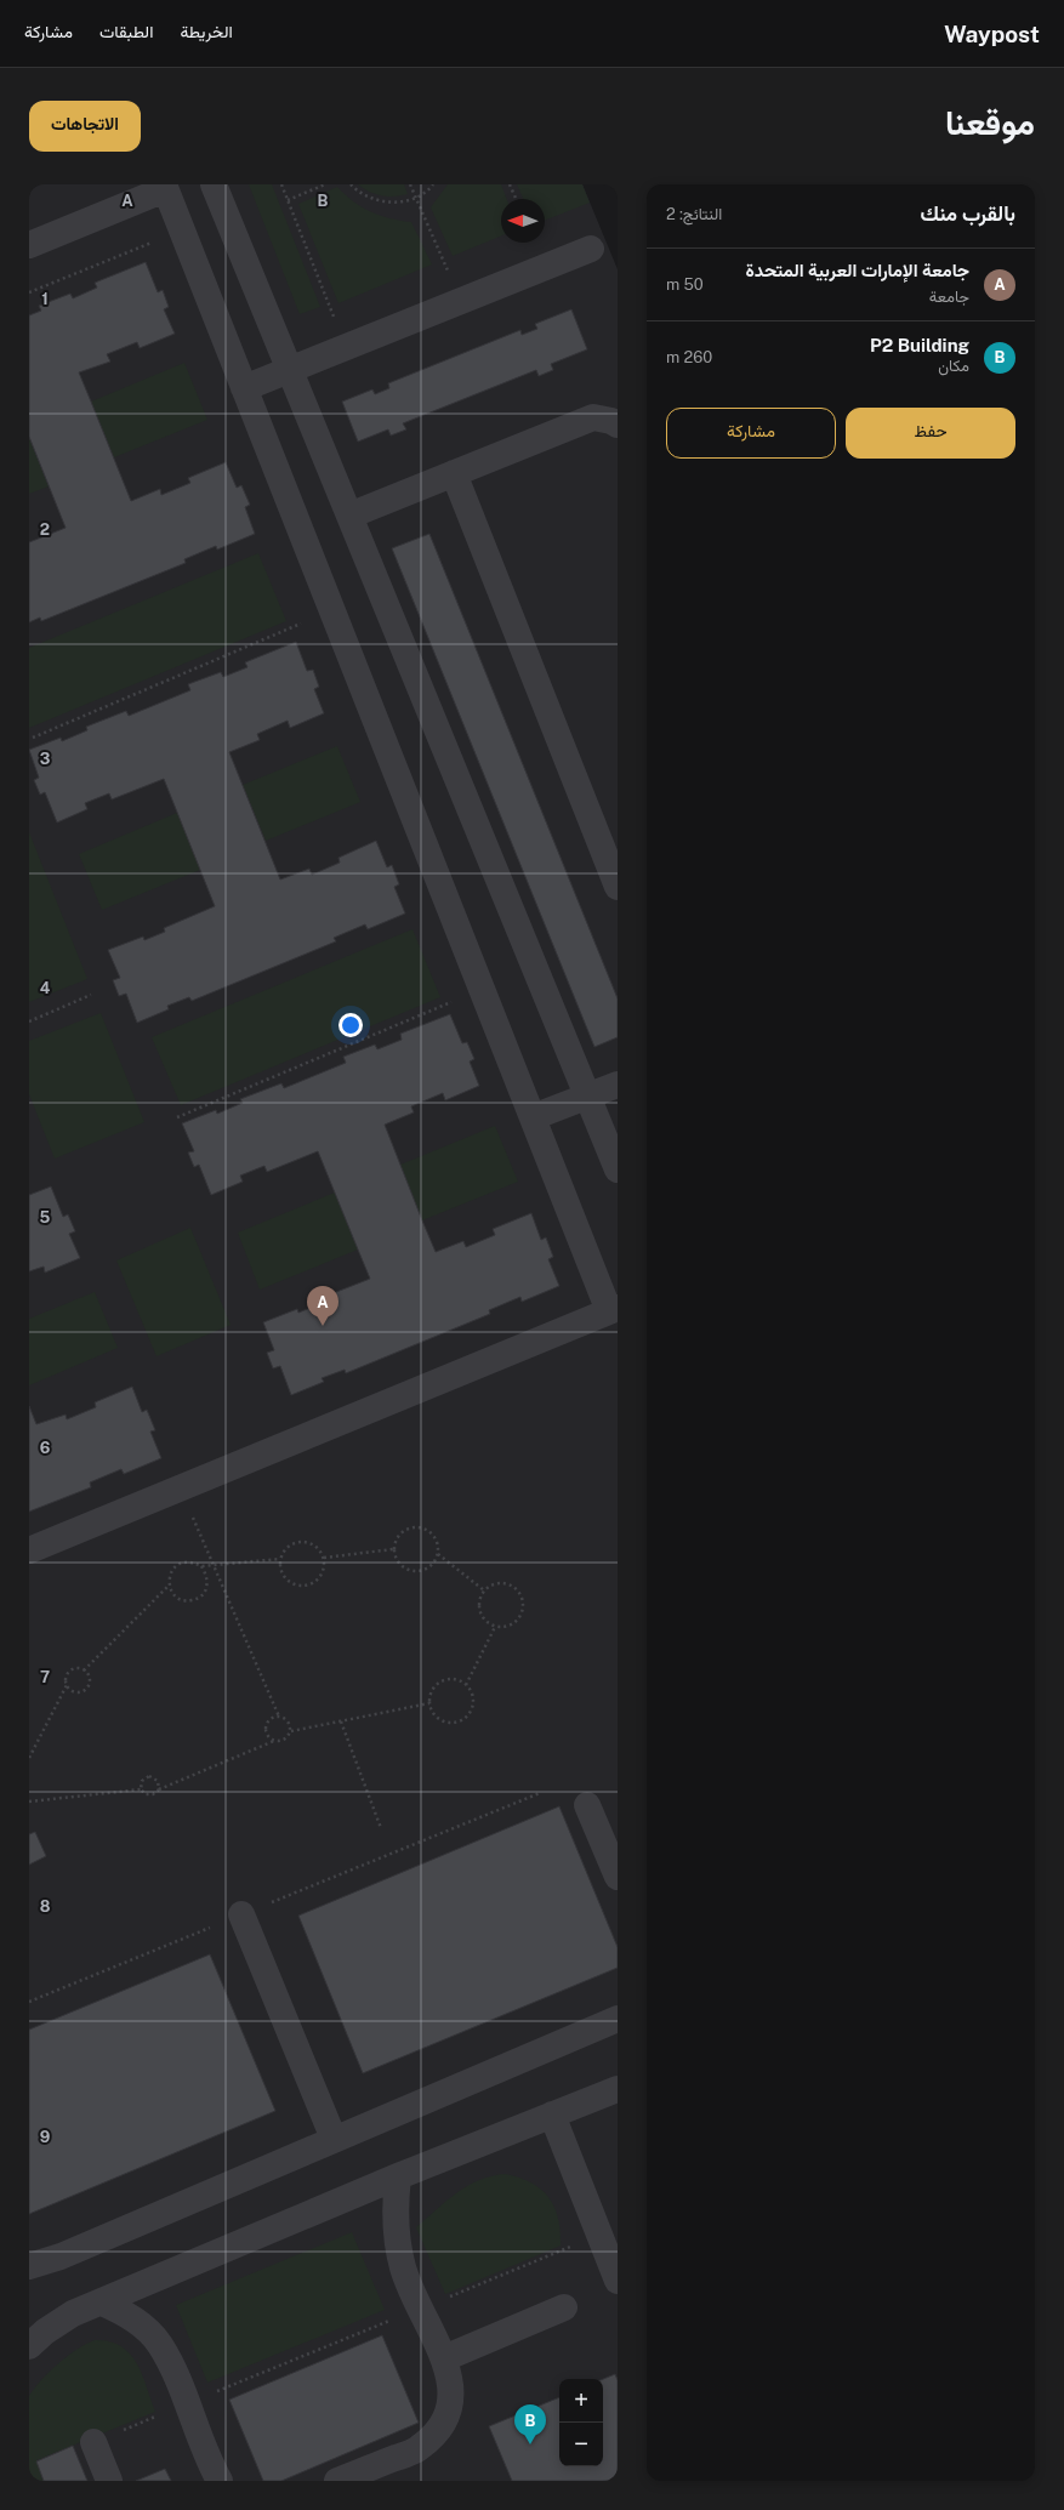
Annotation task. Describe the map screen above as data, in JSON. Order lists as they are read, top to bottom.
{
  "north": "left",
  "page": {
    "header": "Waypost",
    "nav": ["الخريطة", "الطبقات", "مشاركة"],
    "title": "موقعنا",
    "buttons": [
      "الاتجاهات",
      ["حفظ", "مشاركة"]
    ],
    "heading": ["بالقرب منك", "النتائج: 2"],
    "list": [
      {
        "mark": "A",
        "name": "جامعة الإمارات العربية المتحدة",
        "note": "جامعة",
        "value": "50 m"
      },
      {
        "mark": "B",
        "name": "P2 Building",
        "note": "مكان",
        "value": "260 m"
      }
    ],
    "pins": ["A", "B"],
    "map_buttons": ["+", "−"]
  },
  "grid": {
    "columns": ["A", "B"],
    "rows": [
      "1",
      "2",
      "3",
      "4",
      "5",
      "6",
      "7",
      "8",
      "9"
    ]
  }
}
